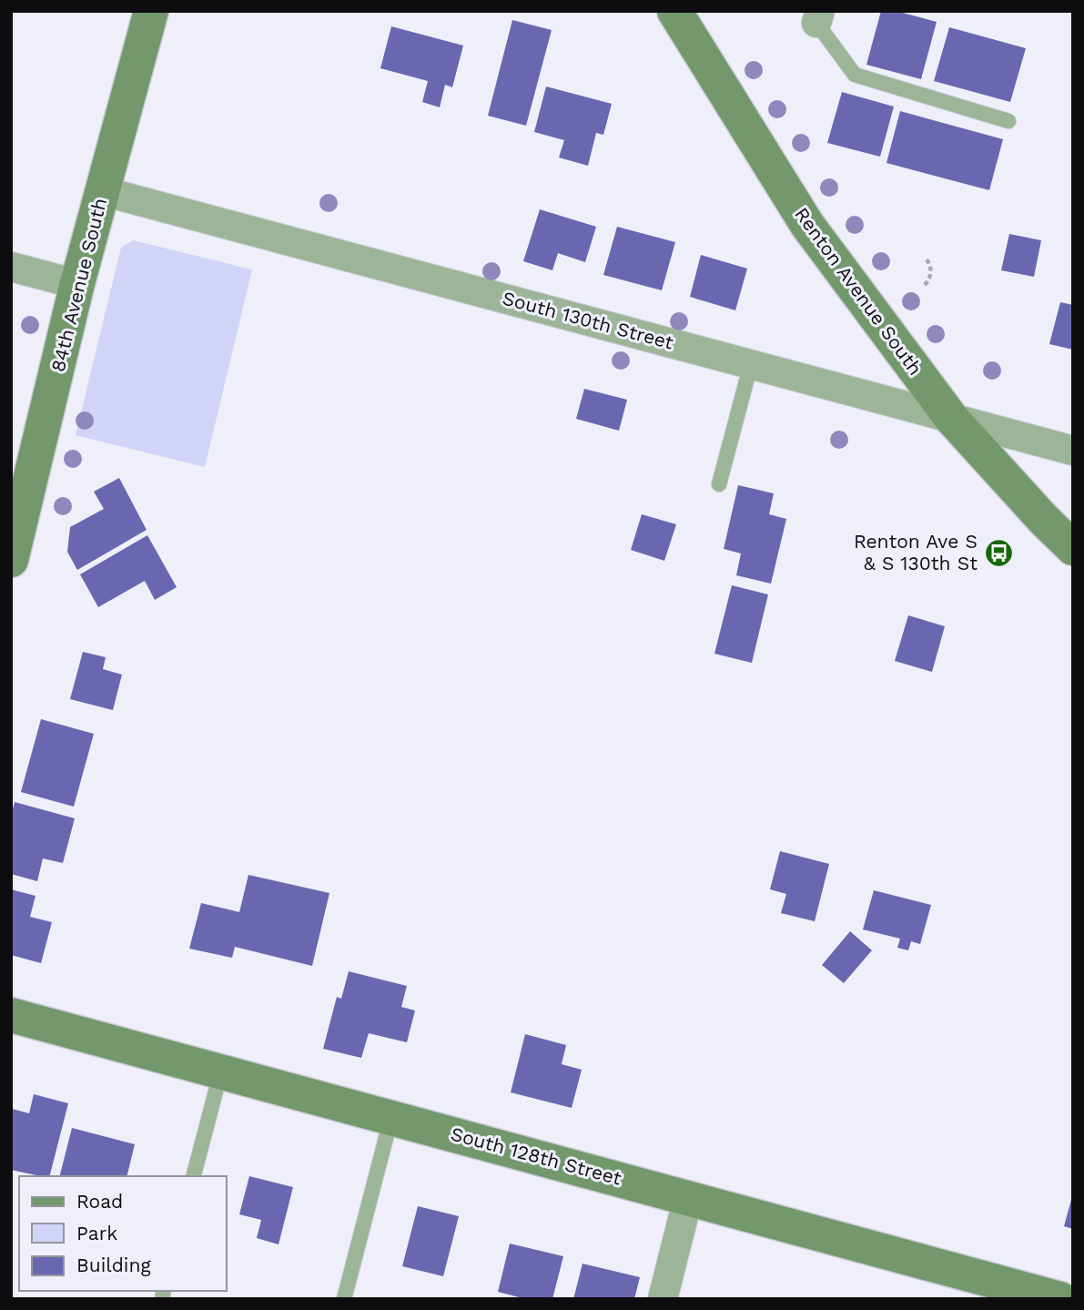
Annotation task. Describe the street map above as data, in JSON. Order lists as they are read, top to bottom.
{
  "streets": {
    "street": [
      "84th Avenue South",
      "Renton Avenue South",
      "South 130th Street",
      "South 128th Street"
    ]
  },
  "crossings": [
    ["84th Avenue South", "South 130th Street"],
    ["Renton Avenue South", "South 130th Street"]
  ],
  "places": {
    "bus stop": ["Renton Ave S & S 130th St"]
  },
  "legend": ["Road", "Park", "Building"]
}
